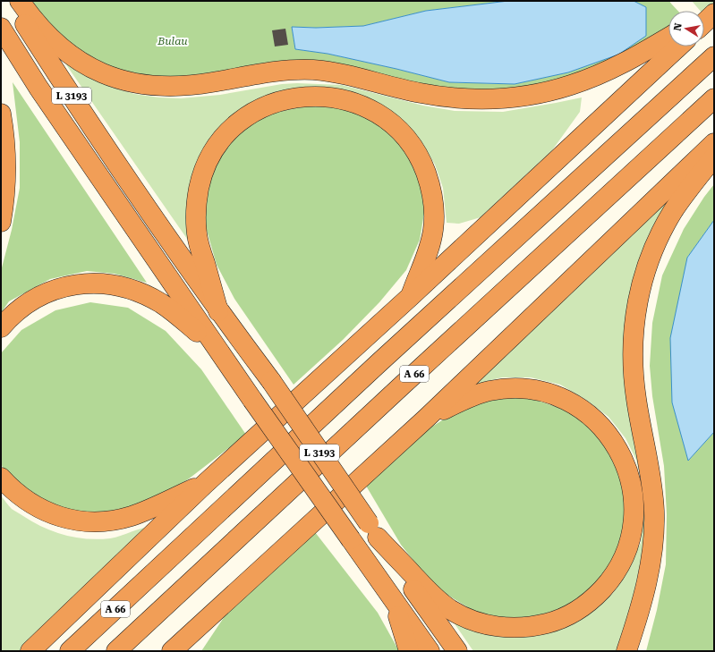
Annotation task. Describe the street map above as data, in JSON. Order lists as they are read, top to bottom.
{
  "streets": {
    "highway": ["L 3193", "A 66"]
  },
  "parks": ["Bulau"],
  "north": "left"
}
